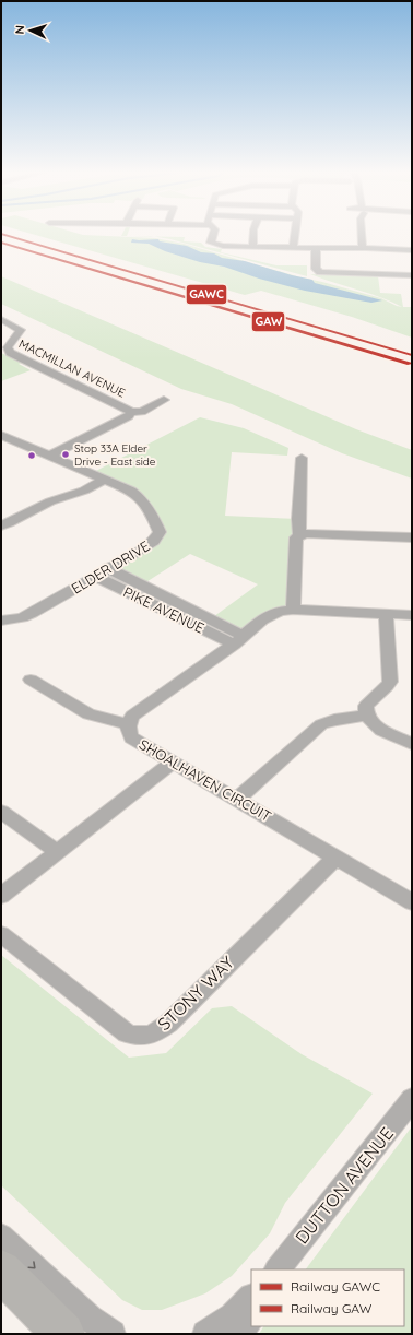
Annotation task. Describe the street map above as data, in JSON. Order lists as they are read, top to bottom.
{
  "streets": {
    "street": [
      "MACMILLAN AVENUE",
      "ELDER DRIVE",
      "PIKE AVENUE",
      "SHOALHAVEN CIRCUIT",
      "STONY WAY",
      "DUTTON AVENUE"
    ]
  },
  "crossings": [
    ["MACMILLAN AVENUE", "ELDER DRIVE"],
    ["ELDER DRIVE", "PIKE AVENUE"],
    ["PIKE AVENUE", "SHOALHAVEN CIRCUIT"],
    ["SHOALHAVEN CIRCUIT", "STONY WAY"]
  ],
  "places": ["Stop 33A Elder Drive - East side"],
  "lines": ["rail line GAWC", "rail line GAW"],
  "legend": ["Railway GAWC", "Railway GAW"],
  "north": "left"
}
